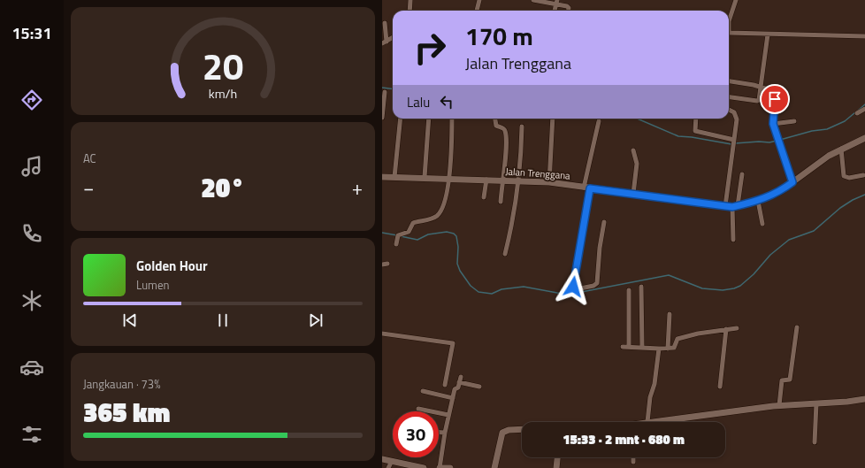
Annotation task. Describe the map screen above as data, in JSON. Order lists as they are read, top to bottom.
{
  "streets": {
    "main road": ["Jalan Trenggana"]
  },
  "page": {
    "tabs": "15:31",
    "turn": ["170 m", "Jalan Trenggana"],
    "then": "Lalu",
    "tile": [
      "AC",
      ["Jangkauan · 73%", "365 km"]
    ],
    "heat": ["−", "20°", "+"],
    "song": ["Golden Hour", "Lumen"],
    "limit": "30",
    "trip": "15:33 · 2 mnt · 680 m",
    "gauge": ["20", "km/h"]
  }
}
